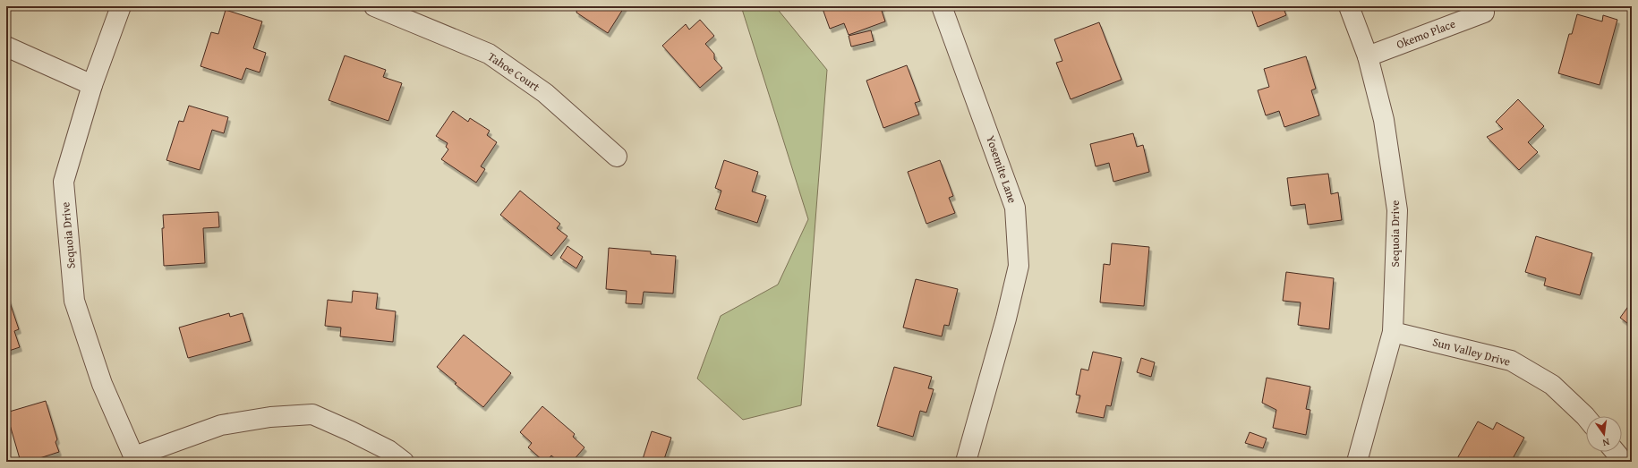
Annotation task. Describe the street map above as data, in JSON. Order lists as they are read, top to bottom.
{
  "streets": {
    "street": [
      "Okemo Place",
      "Tahoe Court",
      "Yosemite Lane",
      "Sequoia Drive",
      "Sun Valley Drive"
    ]
  },
  "crossings": [
    ["Okemo Place", "Sequoia Drive"],
    ["Sequoia Drive", "Sun Valley Drive"]
  ],
  "north": "bottom"
}
